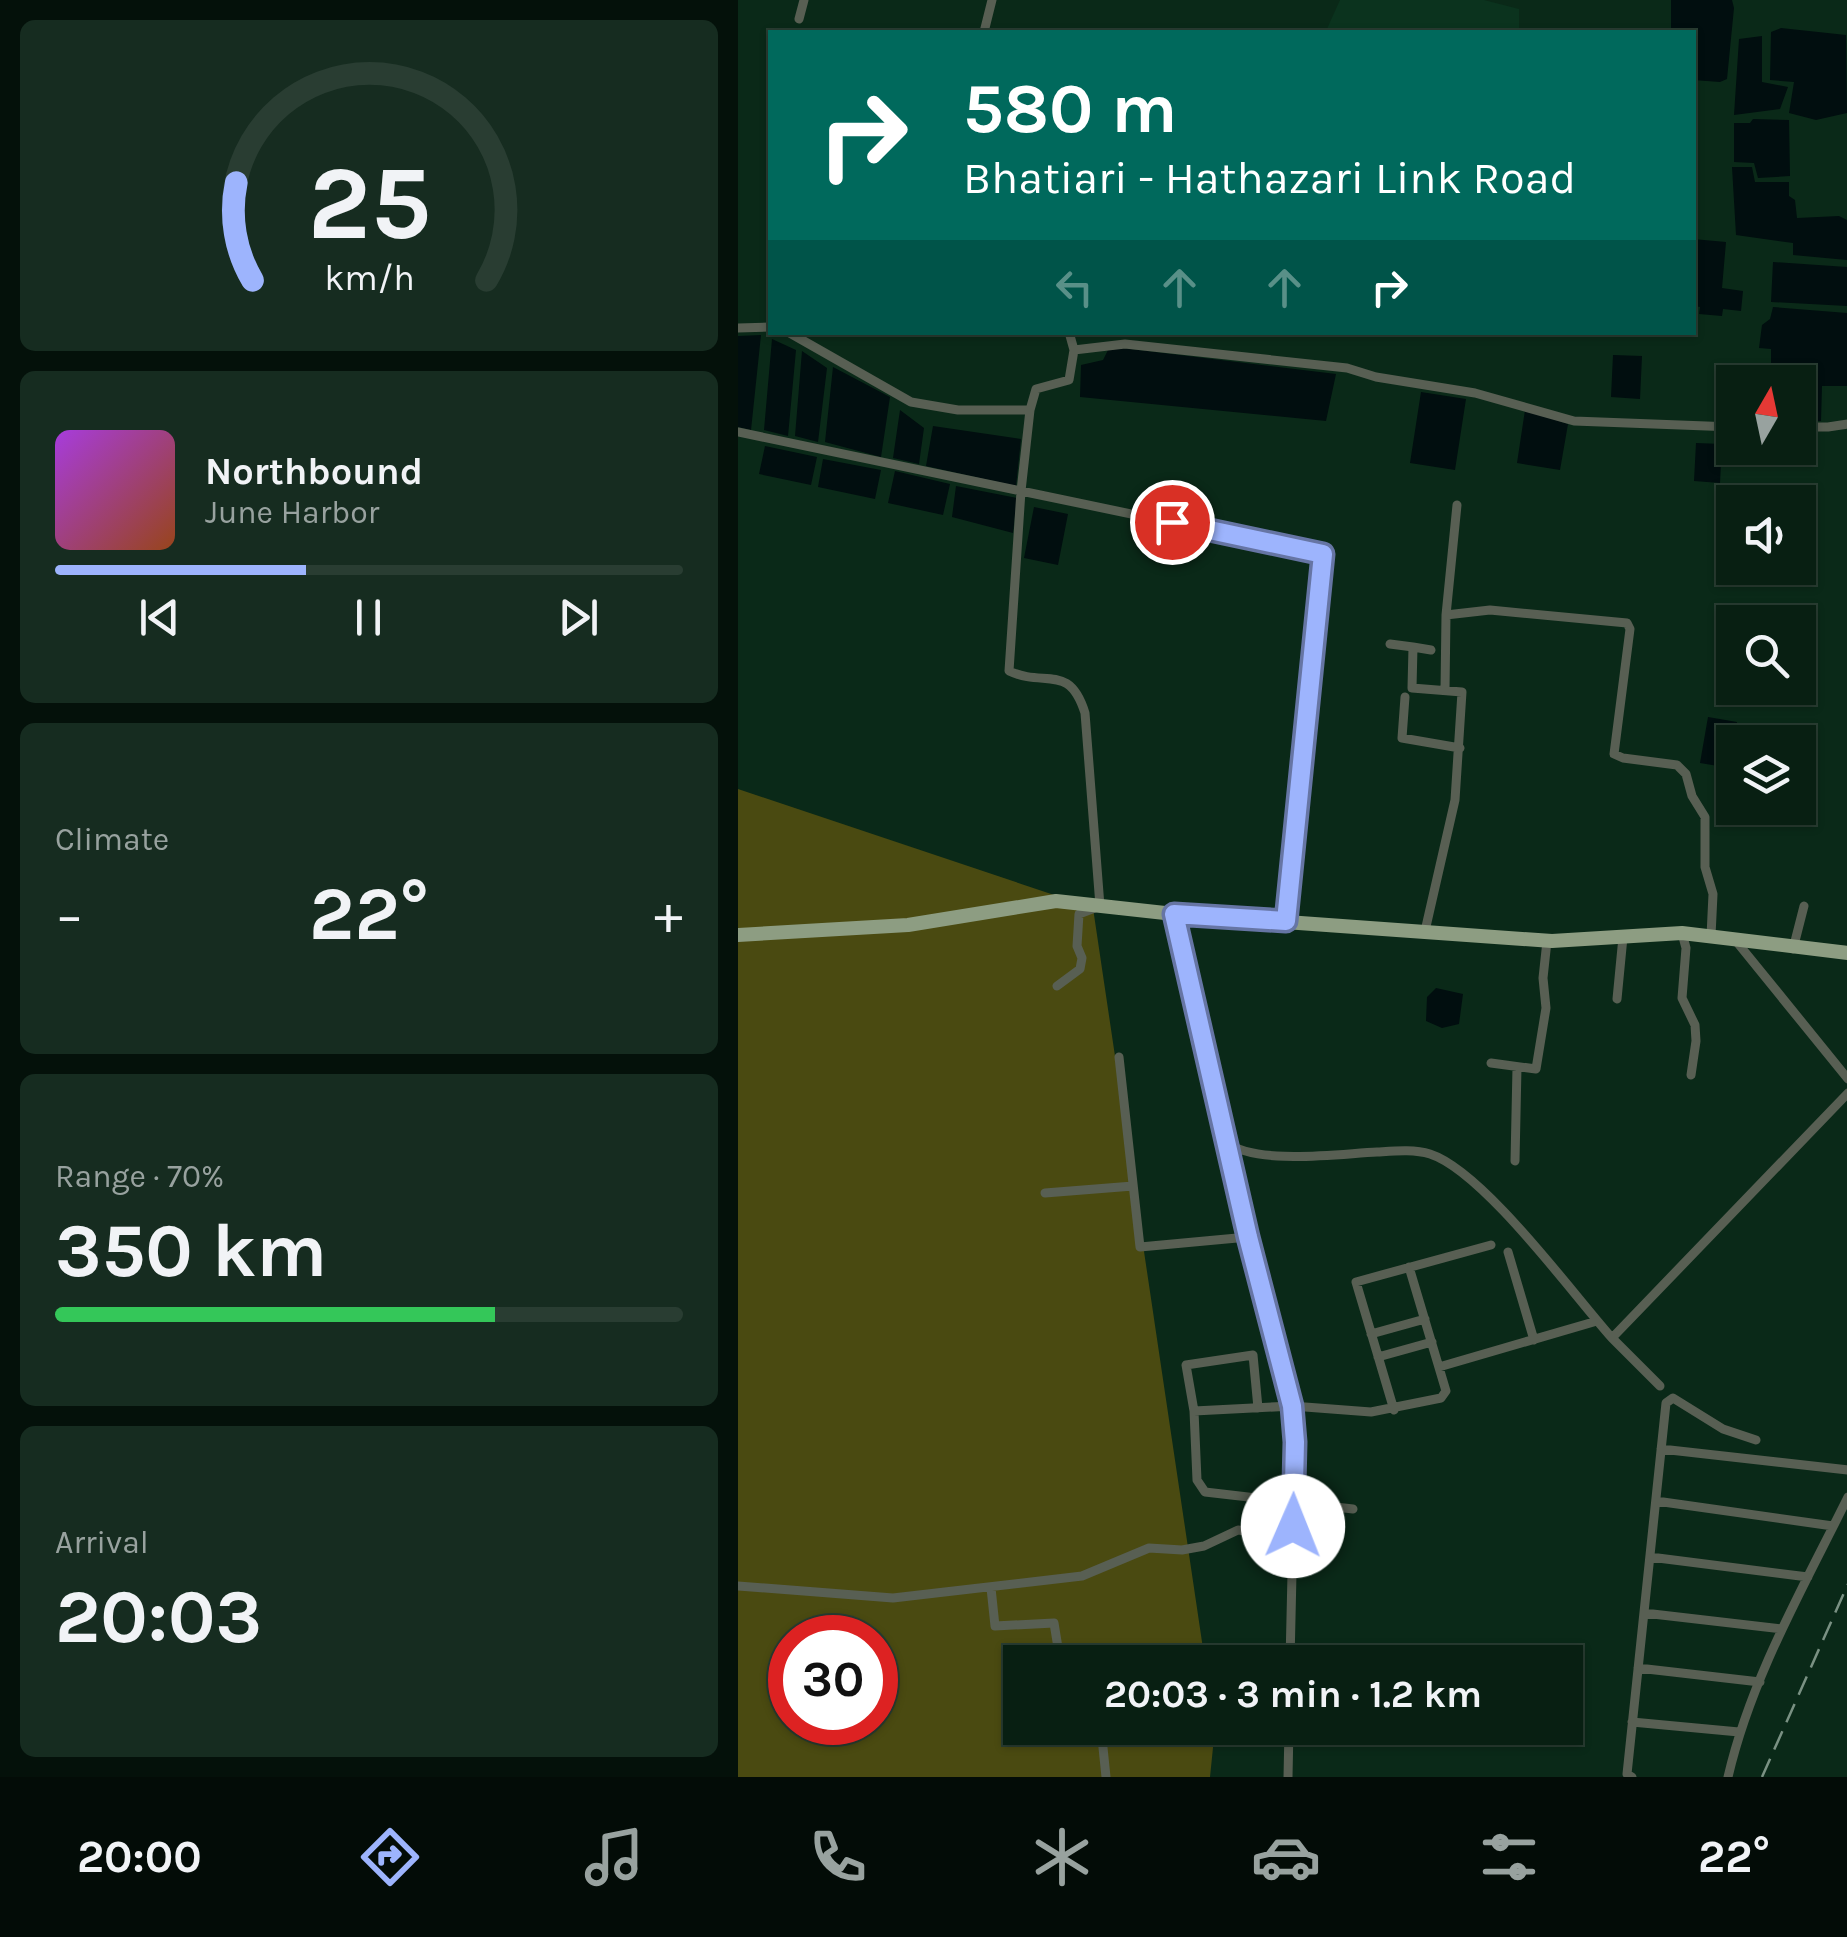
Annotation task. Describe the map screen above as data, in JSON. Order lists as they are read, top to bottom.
{
  "north": "top",
  "page": {
    "turn": ["580 m", "Bhatiari - Hathazari Link Road"],
    "song": ["Northbound", "June Harbor"],
    "tile": [
      "Climate",
      ["Range · 70%", "350 km"],
      ["Arrival", "20:03"]
    ],
    "heat": ["−", "22°", "+"],
    "limit": "30",
    "trip": "20:03 · 3 min · 1.2 km",
    "tabs": ["20:00", "22°"],
    "gauge": ["25", "km/h"]
  }
}
